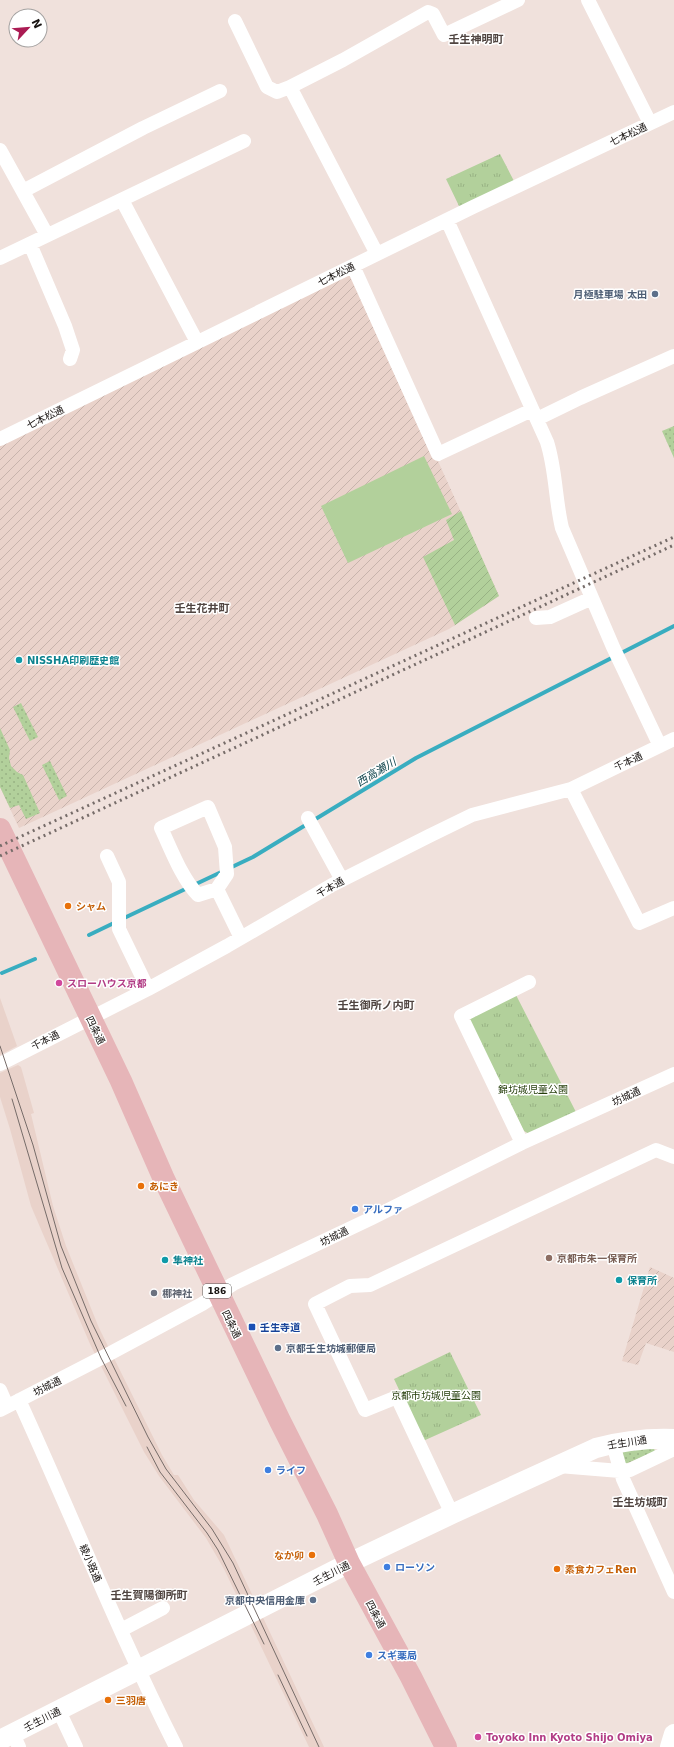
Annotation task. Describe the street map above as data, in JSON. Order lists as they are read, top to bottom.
{
  "streets": {
    "main road": ["四条通", "186"],
    "street": [
      "七本松通",
      "千本通",
      "坊城通",
      "壬生川通",
      "綾小路通"
    ]
  },
  "crossings": [
    ["千本通", "四条通"],
    ["四条通", "坊城通"],
    ["四条通", "壬生川通"],
    ["坊城通", "綾小路通"],
    ["壬生川通", "綾小路通"]
  ],
  "districts": [
    "壬生神明町",
    "壬生花井町",
    "壬生御所ノ内町",
    "壬生坊城町",
    "壬生賀陽御所町"
  ],
  "water": ["西高瀬川"],
  "parks": ["錦坊城児童公園", "京都市坊城児童公園"],
  "places": {
    "other": [
      "月極駐車場 太田",
      "NISSHA印刷歴史館",
      "シャム",
      "スローハウス京都",
      "あにき",
      "アルファ",
      "京都市朱一保育所",
      "隼神社",
      "保育所",
      "梛神社",
      "京都壬生坊城郵便局",
      "ライフ",
      "なか卯",
      "ローソン",
      "素食カフェRen",
      "京都中央信用金庫",
      "スギ薬局",
      "三羽唐",
      "Toyoko Inn Kyoto Shijo Omiya"
    ],
    "transit": ["壬生寺道"]
  },
  "north": "top right"
}
